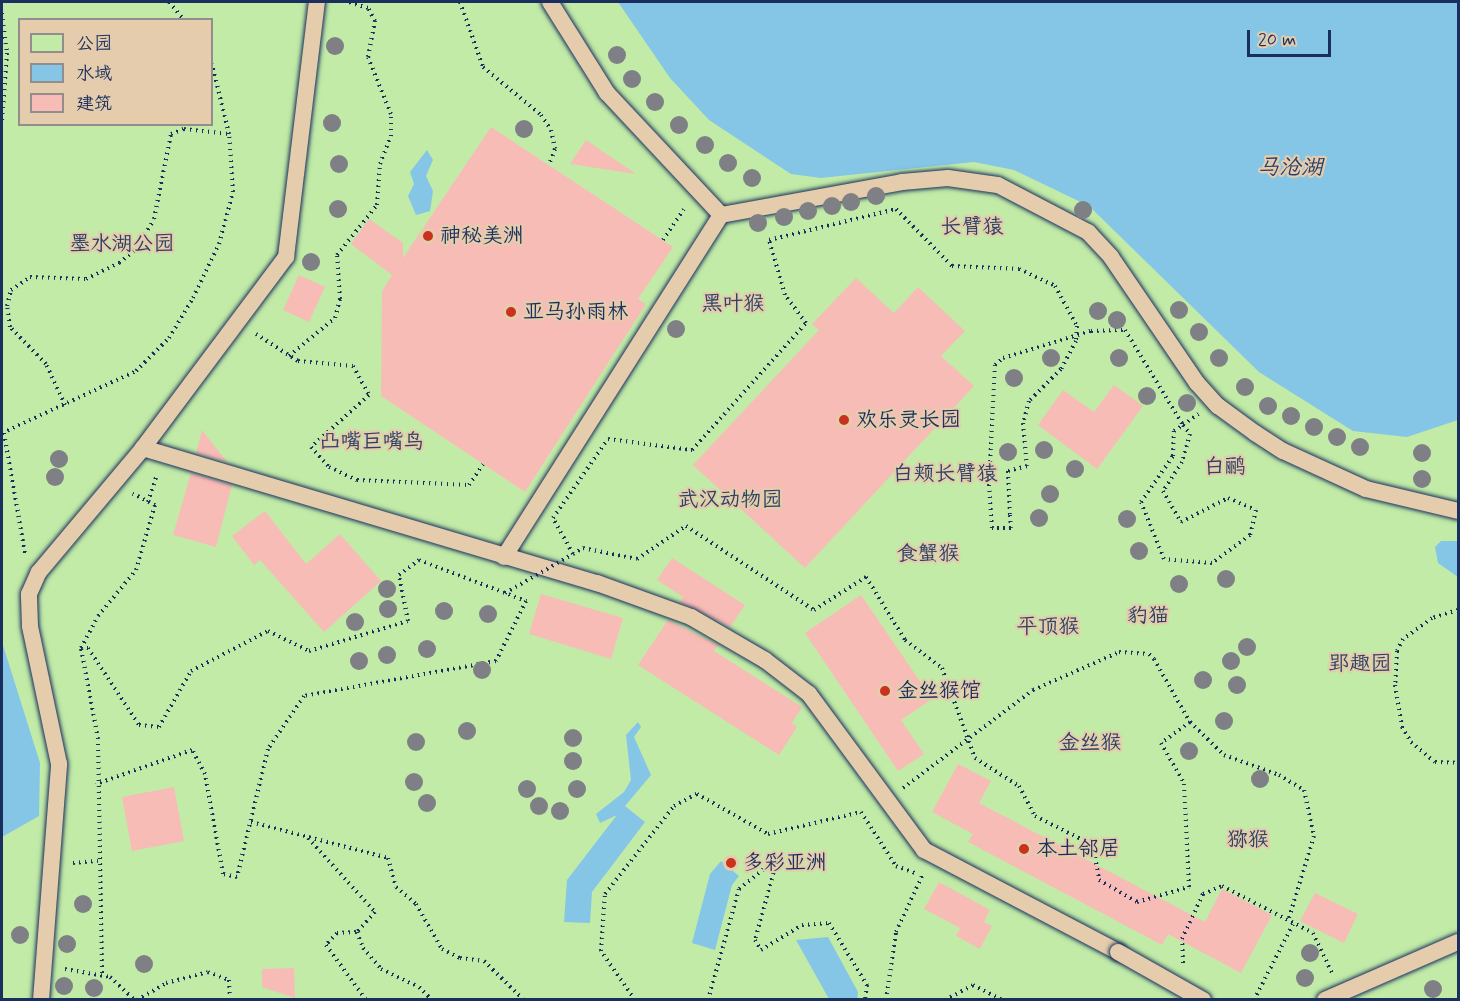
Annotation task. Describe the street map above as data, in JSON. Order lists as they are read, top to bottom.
{
  "water": ["马沧湖"],
  "parks": [
    "长臂猿",
    "墨水湖公园",
    "黑叶猴",
    "凸嘴巨嘴鸟",
    "白鹂",
    "白颊长臂猿",
    "武汉动物园",
    "食蟹猴",
    "豹猫",
    "平顶猴",
    "郢趣园",
    "金丝猴",
    "猕猴"
  ],
  "places": [
    "神秘美洲",
    "亚马孙雨林",
    "欢乐灵长园",
    "金丝猴馆",
    "本土邻居",
    "多彩亚洲"
  ],
  "legend": ["公园", "水域", "建筑"],
  "scale_bar": "20 m"
}
